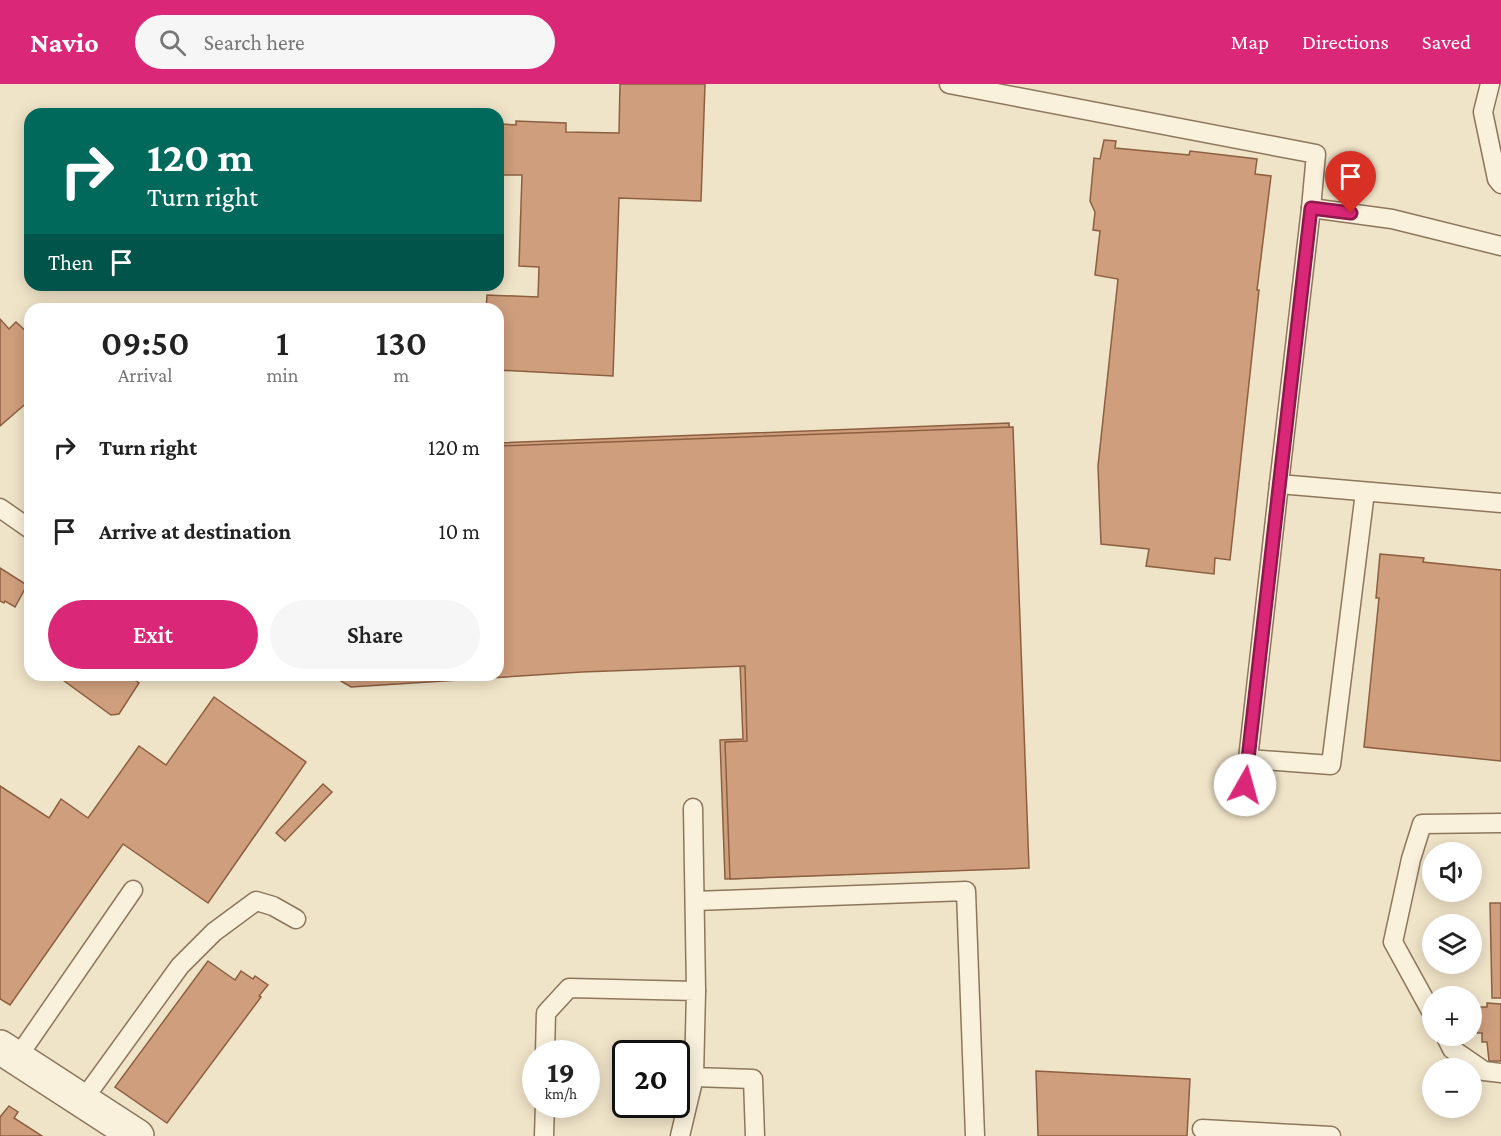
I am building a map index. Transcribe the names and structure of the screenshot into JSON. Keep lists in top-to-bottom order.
{
  "page": {
    "header": "Navio",
    "search": "Search here",
    "nav": ["Map", "Directions", "Saved"],
    "turn": ["120 m", "Turn right"],
    "then": "Then",
    "eta": [
      "09:50",
      "Arrival",
      "1",
      "min",
      "130",
      "m"
    ],
    "list": [
      {
        "name": "Turn right",
        "value": "120 m"
      },
      {
        "name": "Arrive at destination",
        "value": "10 m"
      }
    ],
    "buttons": ["Exit", "Share"],
    "map_buttons": ["+", "−"],
    "speed": "19 km/h",
    "limit": "20"
  }
}
